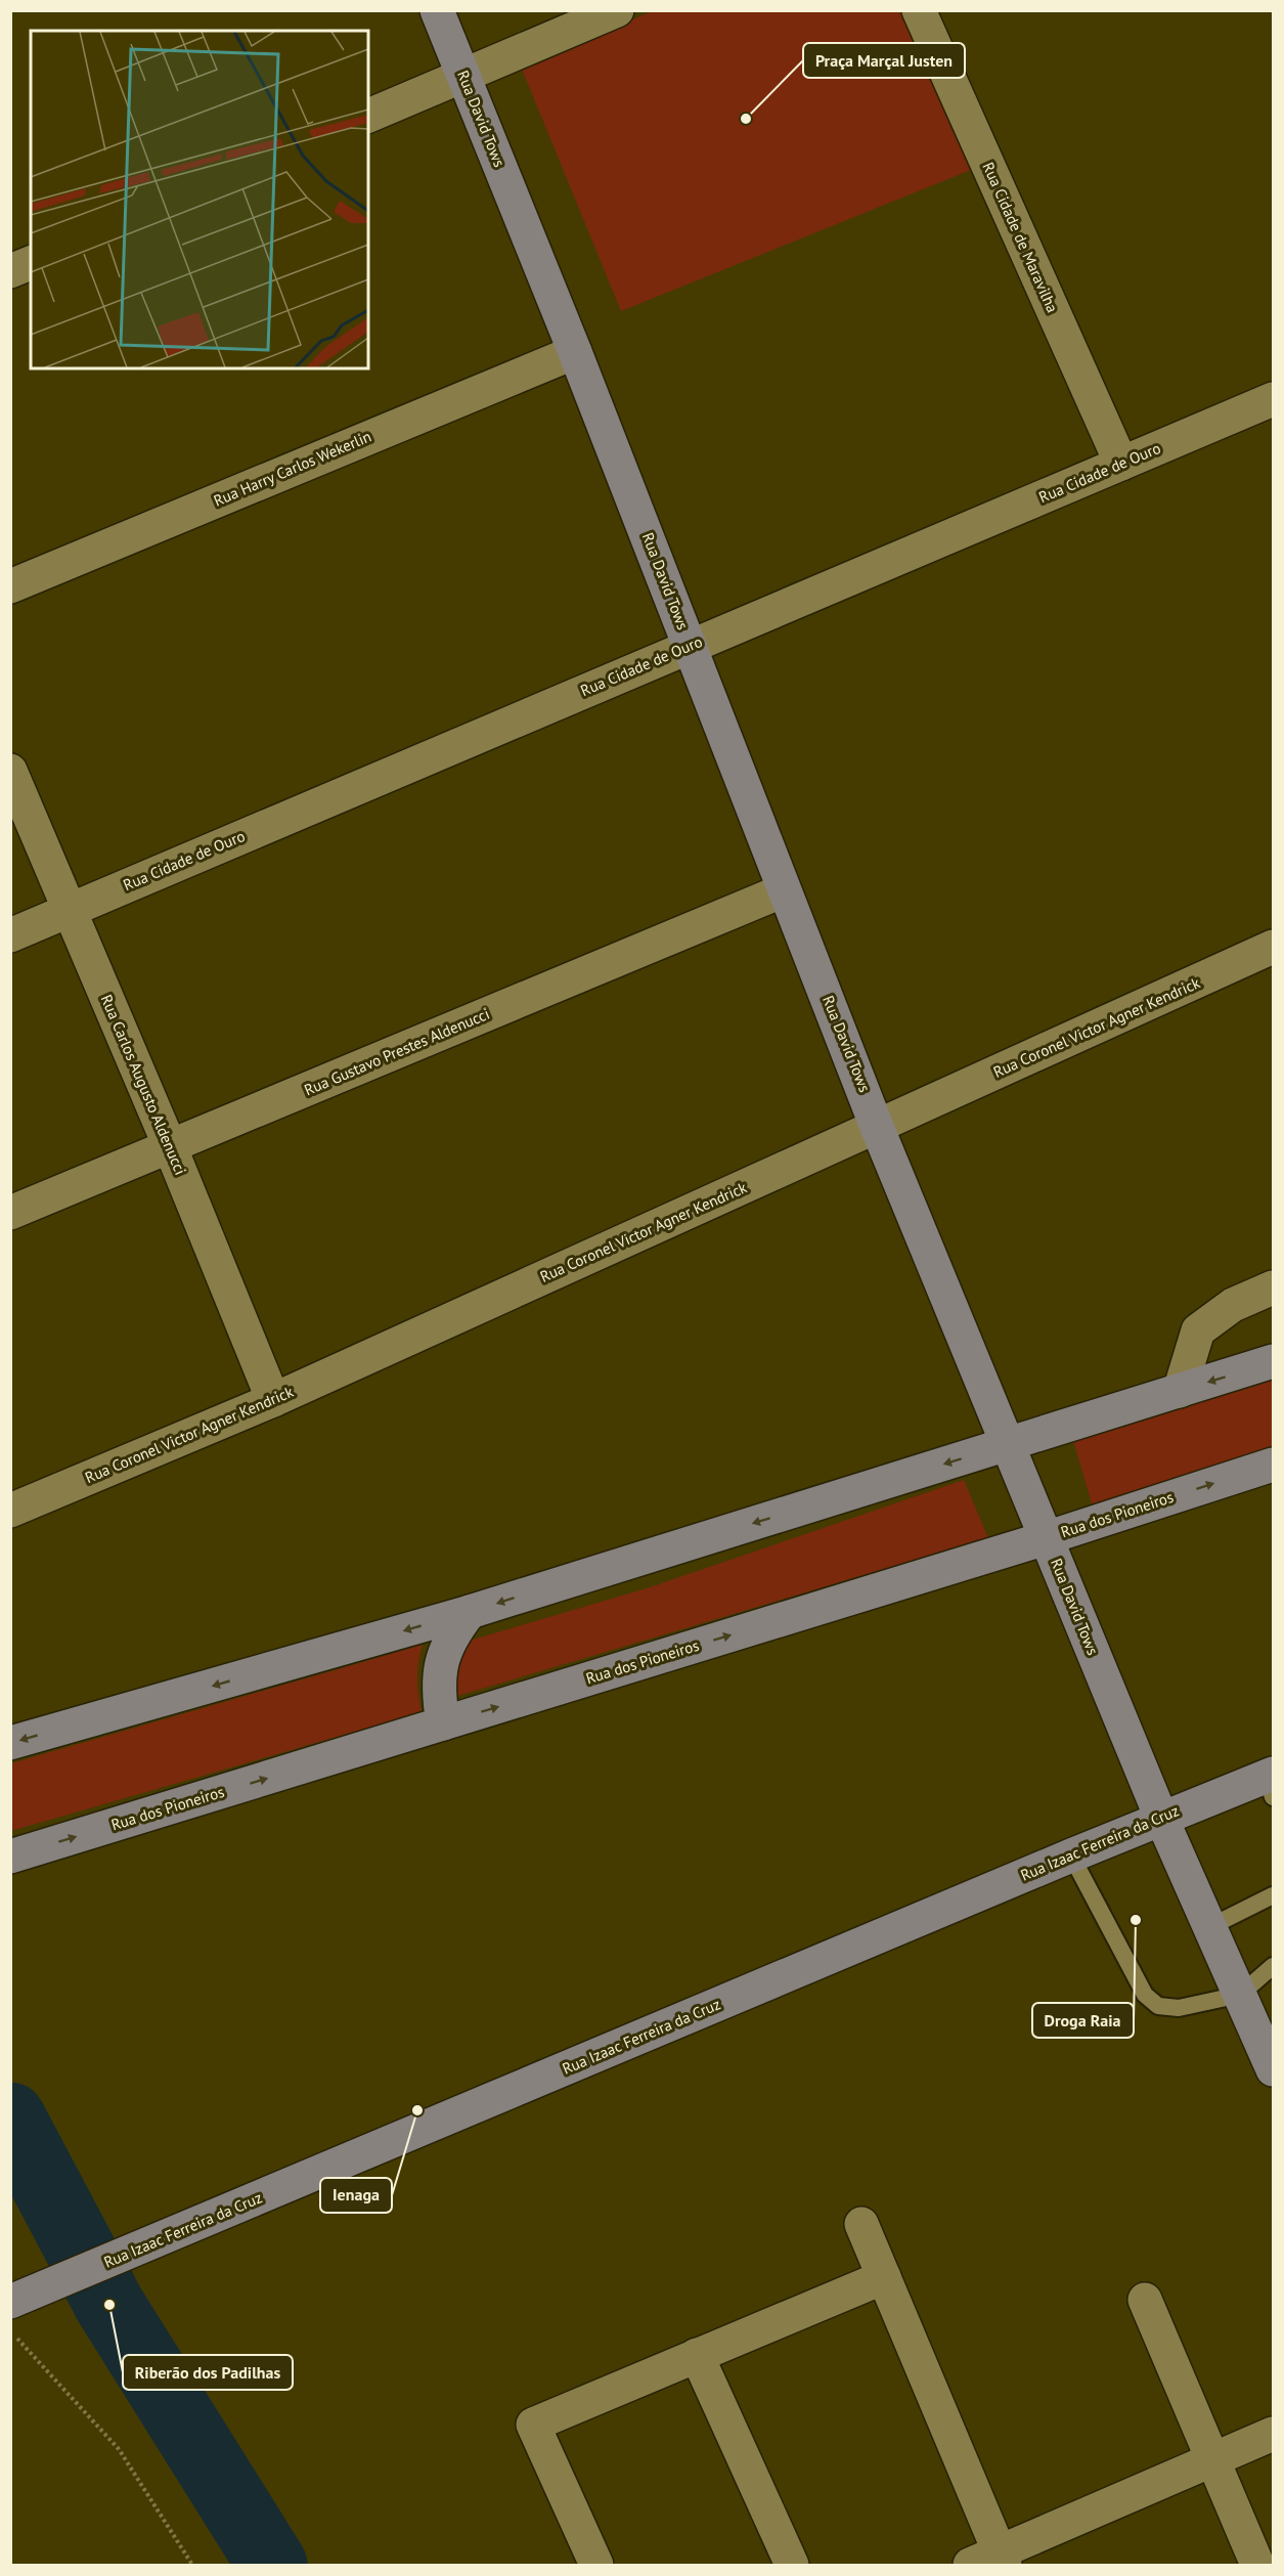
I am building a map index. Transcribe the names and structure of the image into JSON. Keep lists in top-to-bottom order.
{
  "streets": {
    "main road": ["Rua David Tows", "Rua dos Pioneiros", "Rua Izaac Ferreira da Cruz"],
    "street": [
      "Rua Cidade de Maravilha",
      "Rua Harry Carlos Wekerlin",
      "Rua Cidade de Ouro",
      "Rua Coronel Victor Agner Kendrick",
      "Rua Gustavo Prestes Aldenucci",
      "Rua Carlos Augusto Aldenucci"
    ]
  },
  "crossings": [
    ["Rua David Tows", "Rua Harry Carlos Wekerlin"],
    ["Rua David Tows", "Rua Cidade de Ouro"],
    ["Rua David Tows", "Rua Coronel Victor Agner Kendrick"],
    ["Rua David Tows", "Rua Gustavo Prestes Aldenucci"],
    ["Rua David Tows", "Rua dos Pioneiros"],
    ["Rua David Tows", "Rua Izaac Ferreira da Cruz"],
    ["Rua Cidade de Maravilha", "Rua Cidade de Ouro"],
    ["Rua Cidade de Ouro", "Rua Carlos Augusto Aldenucci"],
    ["Rua Coronel Victor Agner Kendrick", "Rua Carlos Augusto Aldenucci"],
    ["Rua Gustavo Prestes Aldenucci", "Rua Carlos Augusto Aldenucci"]
  ],
  "places": [
    "Praça Marçal Justen",
    "Droga Raia",
    "Ienaga",
    "Riberão dos Padilhas"
  ]
}
